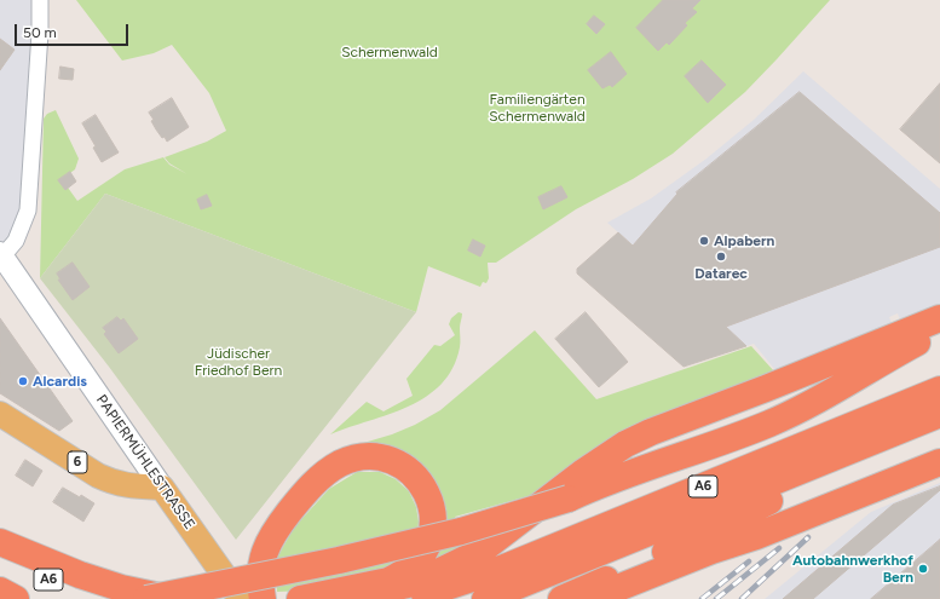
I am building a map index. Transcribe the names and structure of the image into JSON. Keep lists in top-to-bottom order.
{
  "streets": {
    "highway": ["A6"],
    "main road": ["6", "PAPIERMÜHLESTRASSE"]
  },
  "crossings": [
    ["6", "PAPIERMÜHLESTRASSE"]
  ],
  "parks": ["Schermenwald", "Familiengärten Schermenwald", "Jüdischer Friedhof Bern"],
  "places": [
    "Alpabern",
    "Datarec",
    "Alcardis",
    "Autobahnwerkhof Bern"
  ],
  "scale_bar": "50 m"
}
